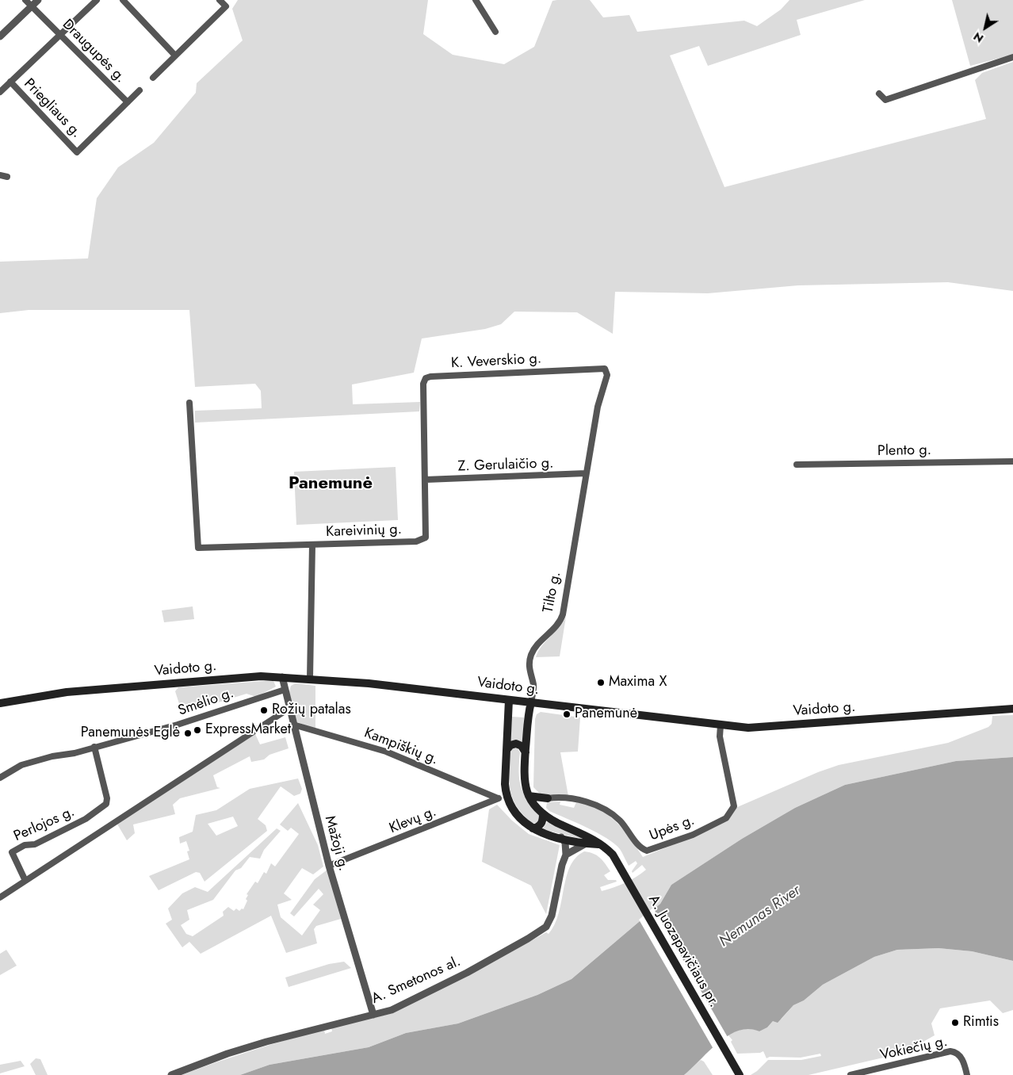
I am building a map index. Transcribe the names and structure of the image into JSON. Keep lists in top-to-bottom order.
{
  "streets": {
    "main road": ["Tilto g.", "Vaidoto g.", "A. Juozapavičiaus pr."],
    "street": [
      "Draugupės g.",
      "Priegliaus g.",
      "K. Veverskio g.",
      "Plento g.",
      "Z. Gerulaičio g.",
      "Kareivinių g.",
      "Smėlio g.",
      "Kampiškių g.",
      "Klevų g.",
      "Perlojos g.",
      "Upės g.",
      "Mažoji g.",
      "A. Smetonos al.",
      "Vokiečių g."
    ]
  },
  "crossings": [
    ["Draugupės g.", "Priegliaus g."],
    ["K. Veverskio g.", "Kareivinių g."],
    ["K. Veverskio g.", "Tilto g."],
    ["Z. Gerulaičio g.", "Kareivinių g."],
    ["Z. Gerulaičio g.", "Tilto g."],
    ["Kareivinių g.", "Vaidoto g."],
    ["Tilto g.", "Vaidoto g."],
    ["Tilto g.", "A. Juozapavičiaus pr."],
    ["Vaidoto g.", "Upės g."],
    ["Vaidoto g.", "Mažoji g."],
    ["Smėlio g.", "Perlojos g."],
    ["Smėlio g.", "Mažoji g."],
    ["Kampiškių g.", "Klevų g."],
    ["Kampiškių g.", "Mažoji g."],
    ["Klevų g.", "Mažoji g."],
    ["Mažoji g.", "A. Smetonos al."]
  ],
  "districts": ["Panemunė"],
  "water": ["Nemunas River"],
  "places": [
    "Maxima X",
    "Rožių patalas",
    "Panemunė",
    "ExpressMarket",
    "Panemunės Eglė",
    "Rimtis"
  ],
  "north": "bottom left"
}
